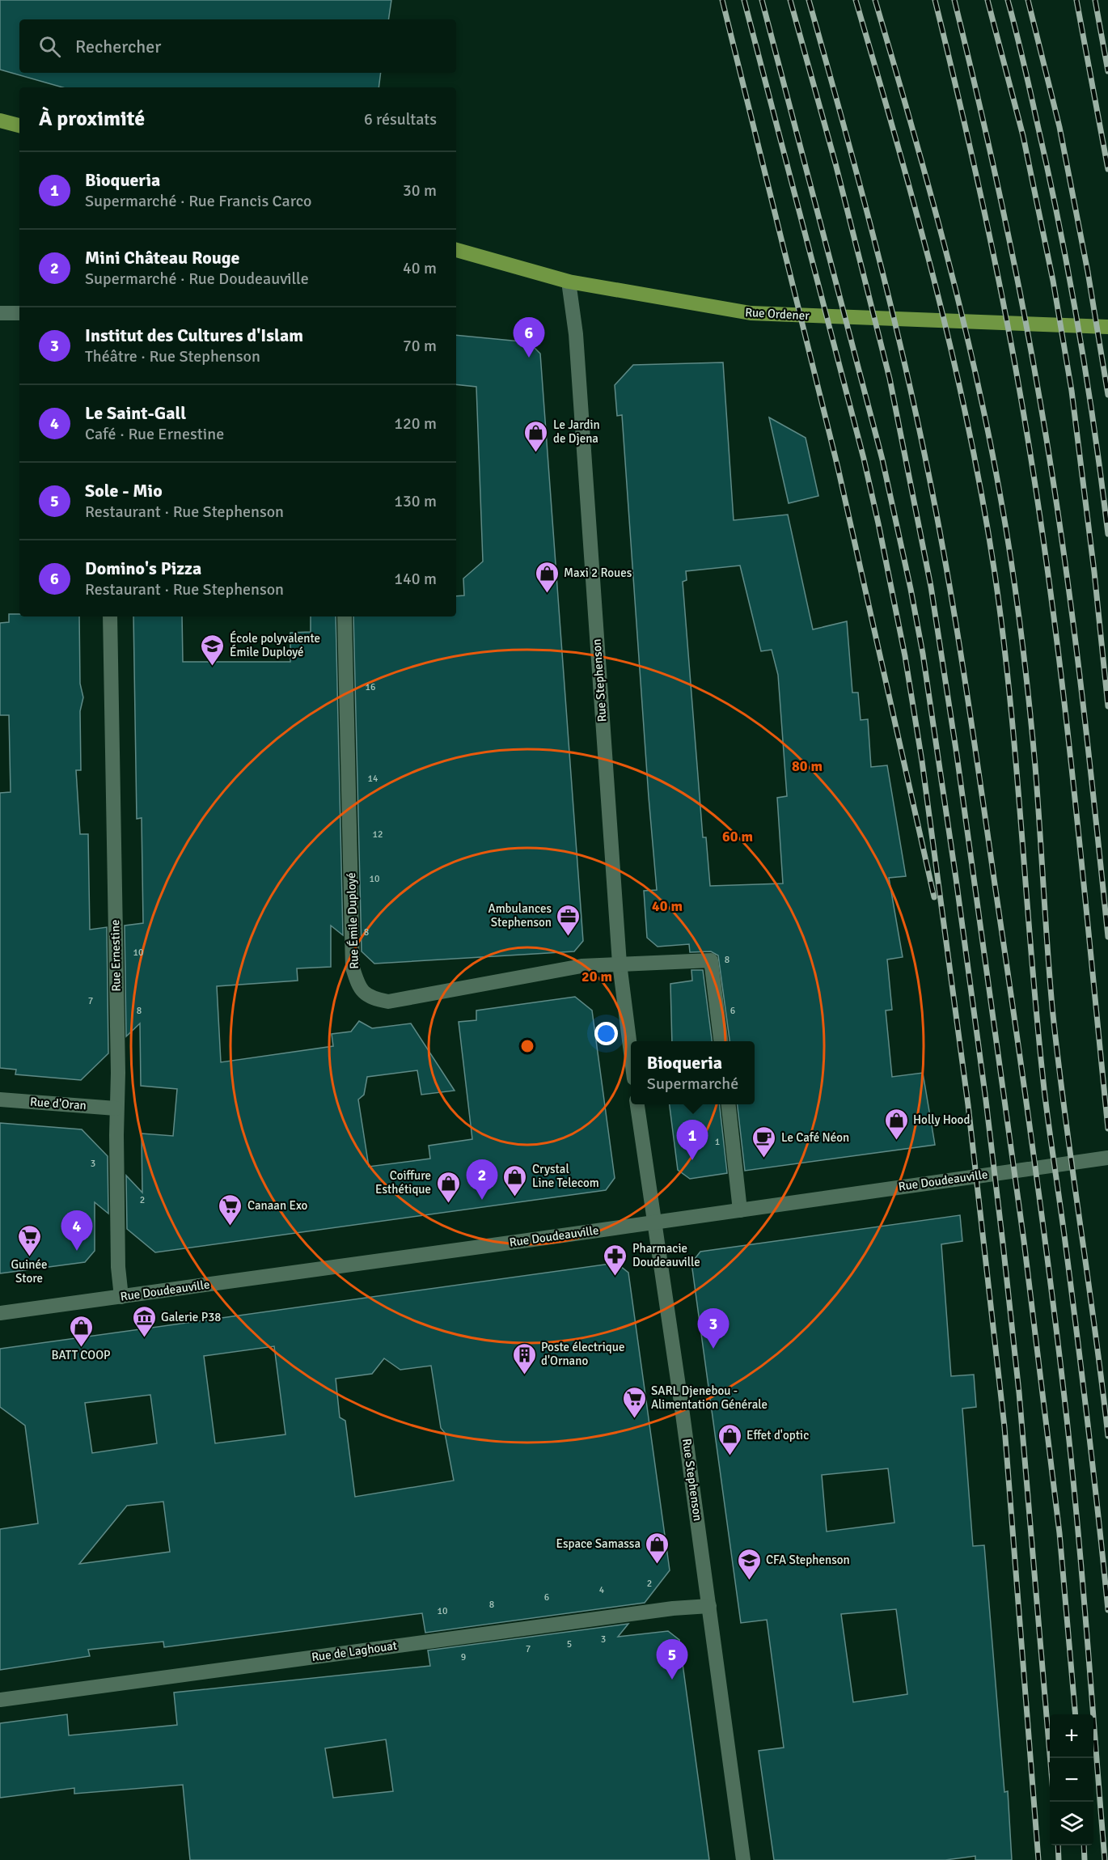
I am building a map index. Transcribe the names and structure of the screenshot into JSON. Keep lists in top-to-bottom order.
{
  "streets": {
    "main road": ["Rue Ordener"],
    "street": [
      "Rue Stephenson",
      "Rue Émile Duployé",
      "Rue Ernestine",
      "Rue d'Oran",
      "Rue Doudeauville",
      "Rue de Laghouat"
    ]
  },
  "crossings": [
    ["Rue Ordener", "Rue Stephenson"],
    ["Rue Stephenson", "Rue Émile Duployé"],
    ["Rue Stephenson", "Rue Doudeauville"],
    ["Rue Stephenson", "Rue de Laghouat"],
    ["Rue Ernestine", "Rue d'Oran"],
    ["Rue Ernestine", "Rue Doudeauville"]
  ],
  "places": {
    "shop": [
      "Le Jardin de Djena",
      "Maxi 2 Roues",
      "Holly Hood",
      "Crystal Line Telecom",
      "Coiffure Esthétique",
      "BATT COOP",
      "Effet d'optic",
      "Espace Samassa"
    ],
    "school or university": ["École polyvalente Émile Duployé", "CFA Stephenson"],
    "office": ["Ambulances Stephenson"],
    "cafe": ["Le Café Néon"],
    "supermarket": ["Canaan Exo", "Guinée Store", "SARL Djenebou - Alimentation Générale"],
    "pharmacy": ["Pharmacie Doudeauville"],
    "museum": ["Galerie P38"],
    "building": ["Poste électrique d'Ornano"]
  },
  "house_numbers": [
    "16",
    "14",
    "12",
    "10",
    "8",
    "10",
    "8",
    "7",
    "8",
    "6",
    "1",
    "3",
    "2",
    "2",
    "4",
    "6",
    "8",
    "10",
    "3",
    "5",
    "7",
    "9"
  ],
  "page": {
    "search": "Rechercher",
    "heading": ["À proximité", "6 résultats"],
    "list": [
      {
        "mark": "1",
        "name": "Bioqueria",
        "note": "Supermarché · Rue Francis Carco",
        "value": "30 m"
      },
      {
        "mark": "2",
        "name": "Mini Château Rouge",
        "note": "Supermarché · Rue Doudeauville",
        "value": "40 m"
      },
      {
        "mark": "3",
        "name": "Institut des Cultures d'Islam",
        "note": "Théâtre · Rue Stephenson",
        "value": "70 m"
      },
      {
        "mark": "4",
        "name": "Le Saint-Gall",
        "note": "Café · Rue Ernestine",
        "value": "120 m"
      },
      {
        "mark": "5",
        "name": "Sole - Mio",
        "note": "Restaurant · Rue Stephenson",
        "value": "130 m"
      },
      {
        "mark": "6",
        "name": "Domino's Pizza",
        "note": "Restaurant · Rue Stephenson",
        "value": "140 m"
      }
    ],
    "pins": [
      "6",
      "1",
      "2",
      "4",
      "3",
      "5"
    ],
    "popup": ["Bioqueria", "Supermarché"],
    "map_buttons": ["+", "−"]
  },
  "rings": [
    "80 m",
    "60 m",
    "40 m",
    "20 m"
  ]
}
